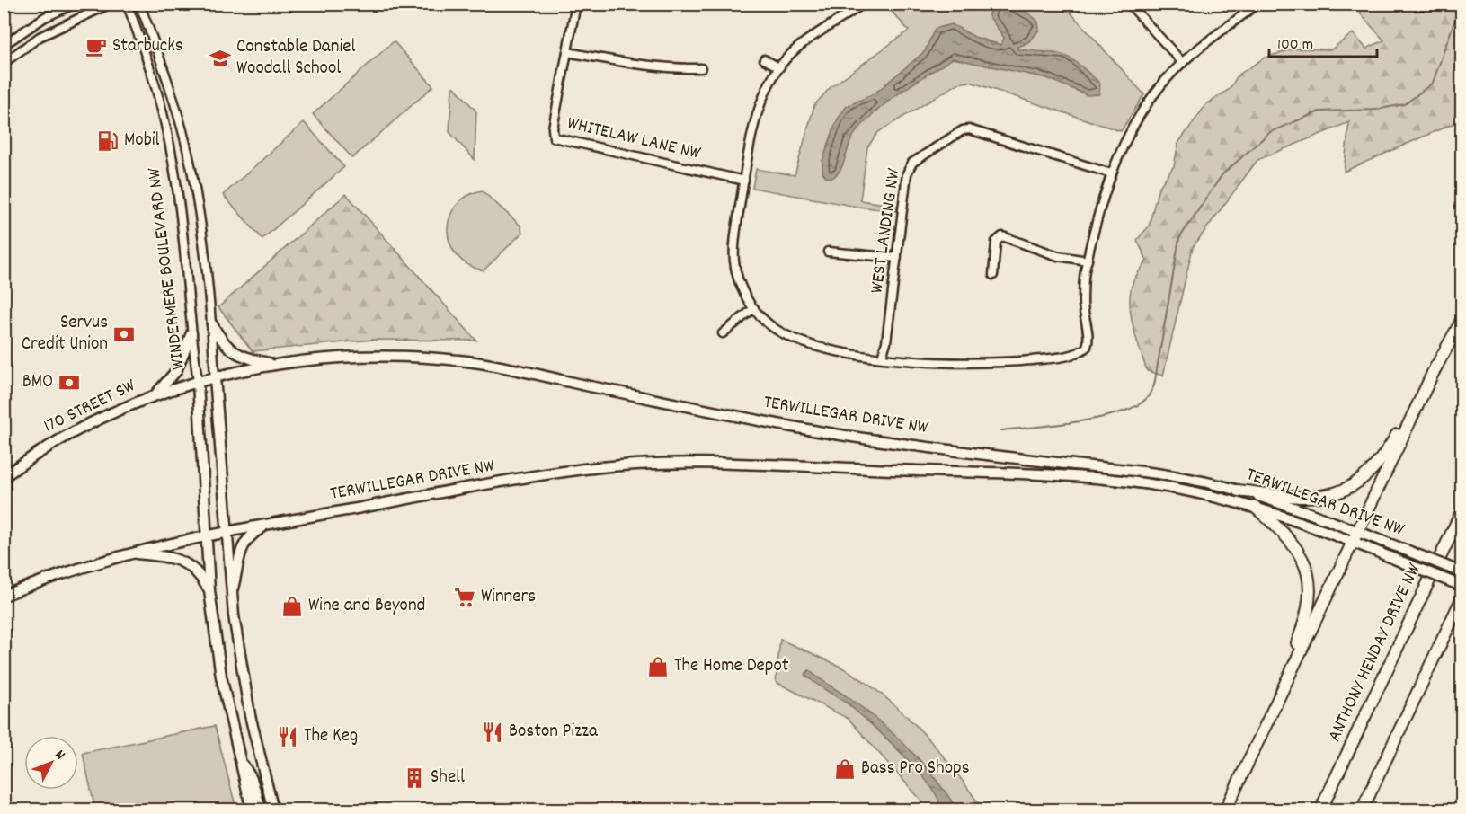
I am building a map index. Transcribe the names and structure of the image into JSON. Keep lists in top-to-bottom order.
{
  "streets": {
    "highway": ["ANTHONY HENDAY DRIVE NW"],
    "main road": ["WINDERMERE BOULEVARD NW", "170 STREET SW", "TERWILLEGAR DRIVE NW"],
    "street": ["WHITELAW LANE NW", "WEST LANDING NW"]
  },
  "crossings": [
    ["WINDERMERE BOULEVARD NW", "170 STREET SW"],
    ["WINDERMERE BOULEVARD NW", "TERWILLEGAR DRIVE NW"],
    ["170 STREET SW", "TERWILLEGAR DRIVE NW"]
  ],
  "places": {
    "cafe": ["Starbucks"],
    "school or university": ["Constable Daniel Woodall School"],
    "fuel station": ["Mobil"],
    "bank": ["Servus Credit Union", "BMO"],
    "supermarket": ["Winners"],
    "shop": ["Wine and Beyond", "The Home Depot", "Bass Pro Shops"],
    "restaurant": ["Boston Pizza", "The Keg"],
    "building": ["Shell"]
  },
  "scale_bar": "100 m",
  "north": "top right"
}
